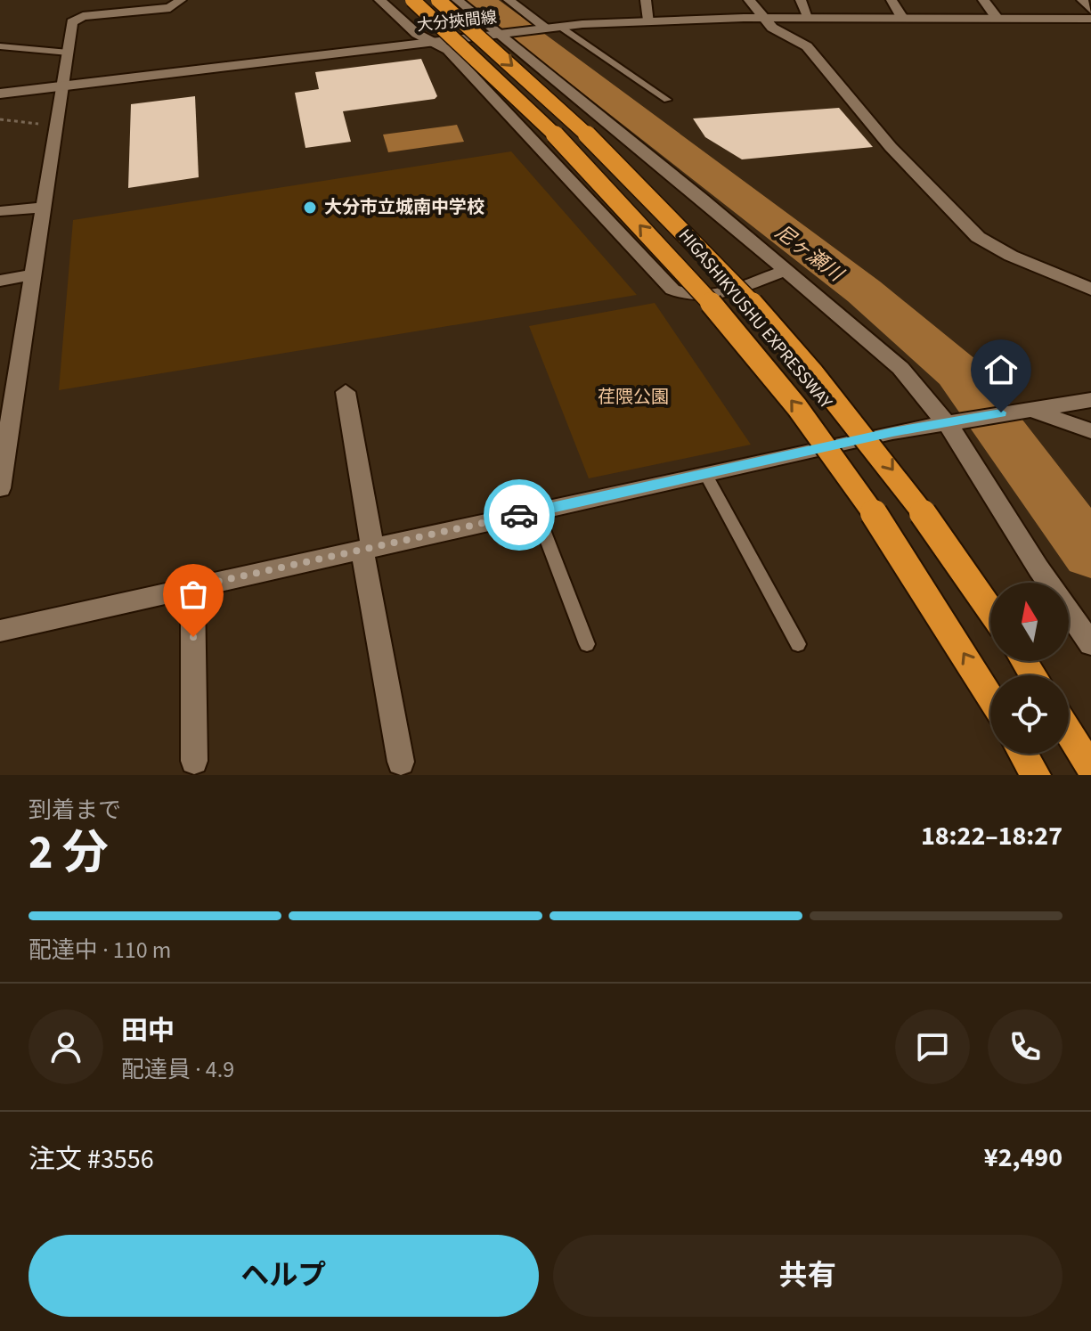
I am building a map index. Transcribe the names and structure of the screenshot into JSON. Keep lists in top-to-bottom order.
{
  "streets": {
    "highway": ["HIGASHIKYUSHU EXPRESSWAY"],
    "street": ["大分挾間線"]
  },
  "water": ["尼ヶ瀬川"],
  "parks": ["荏隈公園"],
  "places": ["大分市立城南中学校"],
  "north": "top",
  "page": {
    "heading": ["2 分", "到着まで", "18:22–18:27"],
    "panel": [
      "田中",
      "配達員 · 4.9",
      "注文 #3556",
      "¥2,490"
    ],
    "bar": "配達中 · 110 m",
    "buttons": ["ヘルプ", "共有"]
  }
}
